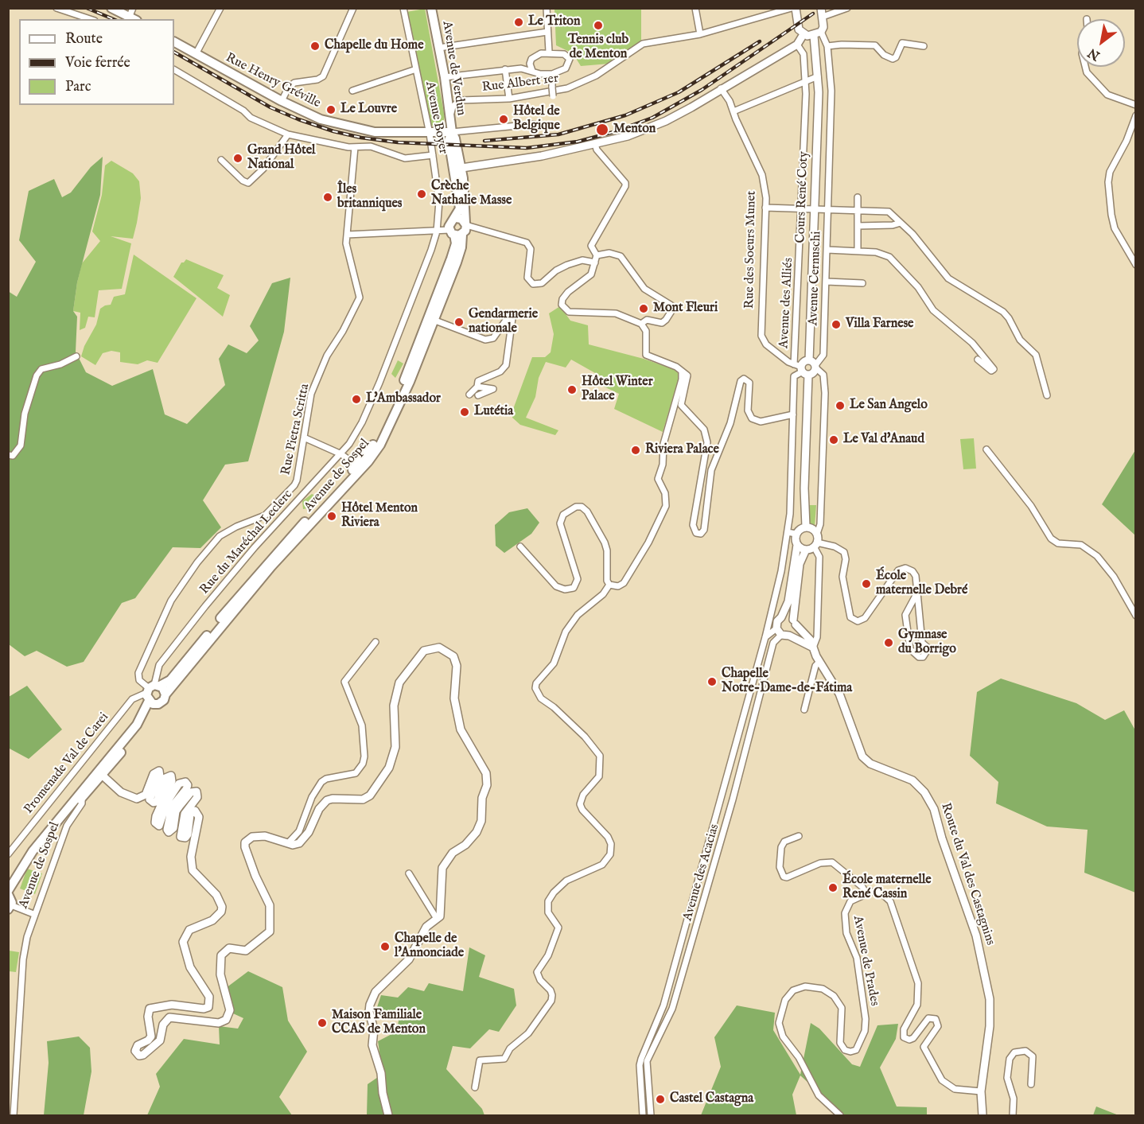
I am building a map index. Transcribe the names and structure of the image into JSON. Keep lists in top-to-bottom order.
{
  "streets": {
    "main road": ["Avenue de Verdun", "Rue Henry Gréville", "Avenue de Sospel"],
    "street": [
      "Rue Albert 1er",
      "Avenue Boyer",
      "Cours René Coty",
      "Rue des Soeurs Munet",
      "Avenue Cernuschi",
      "Avenue des Alliés",
      "Rue Pietra Scritta",
      "Rue du Maréchal Leclerc",
      "Promenade Val de Carei",
      "Avenue des Acacias",
      "Route du Val des Castagnins",
      "Avenue de Prades"
    ]
  },
  "crossings": [
    ["Avenue de Verdun", "Rue Henry Gréville"],
    ["Avenue de Verdun", "Rue Albert 1er"],
    ["Avenue de Verdun", "Avenue de Sospel"],
    ["Rue Henry Gréville", "Avenue Boyer"],
    ["Avenue Boyer", "Rue du Maréchal Leclerc"],
    ["Rue des Soeurs Munet", "Avenue des Alliés"],
    ["Avenue des Alliés", "Avenue des Acacias"],
    ["Rue Pietra Scritta", "Avenue de Sospel"],
    ["Rue Pietra Scritta", "Rue du Maréchal Leclerc"],
    ["Rue Pietra Scritta", "Promenade Val de Carei"],
    ["Avenue de Sospel", "Rue du Maréchal Leclerc"],
    ["Avenue de Sospel", "Promenade Val de Carei"],
    ["Rue du Maréchal Leclerc", "Promenade Val de Carei"]
  ],
  "places": [
    "Le Triton",
    "Tennis club de Menton",
    "Chapelle du Home",
    "Le Louvre",
    "Hôtel de Belgique",
    "Menton",
    "Grand Hôtel National",
    "Crèche Nathalie Masse",
    "Îles britanniques",
    "Mont Fleuri",
    "Gendarmerie nationale",
    "Villa Farnese",
    "Hôtel Winter Palace",
    "L'Ambassador",
    "Le San Angelo",
    "Lutétia",
    "Le Val d'Anaud",
    "Riviera Palace",
    "Hôtel Menton Riviera",
    "École maternelle Debré",
    "Gymnase du Borrigo",
    "Chapelle Notre-Dame-de-Fátima",
    "École maternelle René Cassin",
    "Chapelle de l'Annonciade",
    "Maison Familiale CCAS de Menton",
    "Castel Castagna"
  ],
  "legend": ["Route", "Voie ferrée", "Parc"],
  "north": "bottom left"
}
